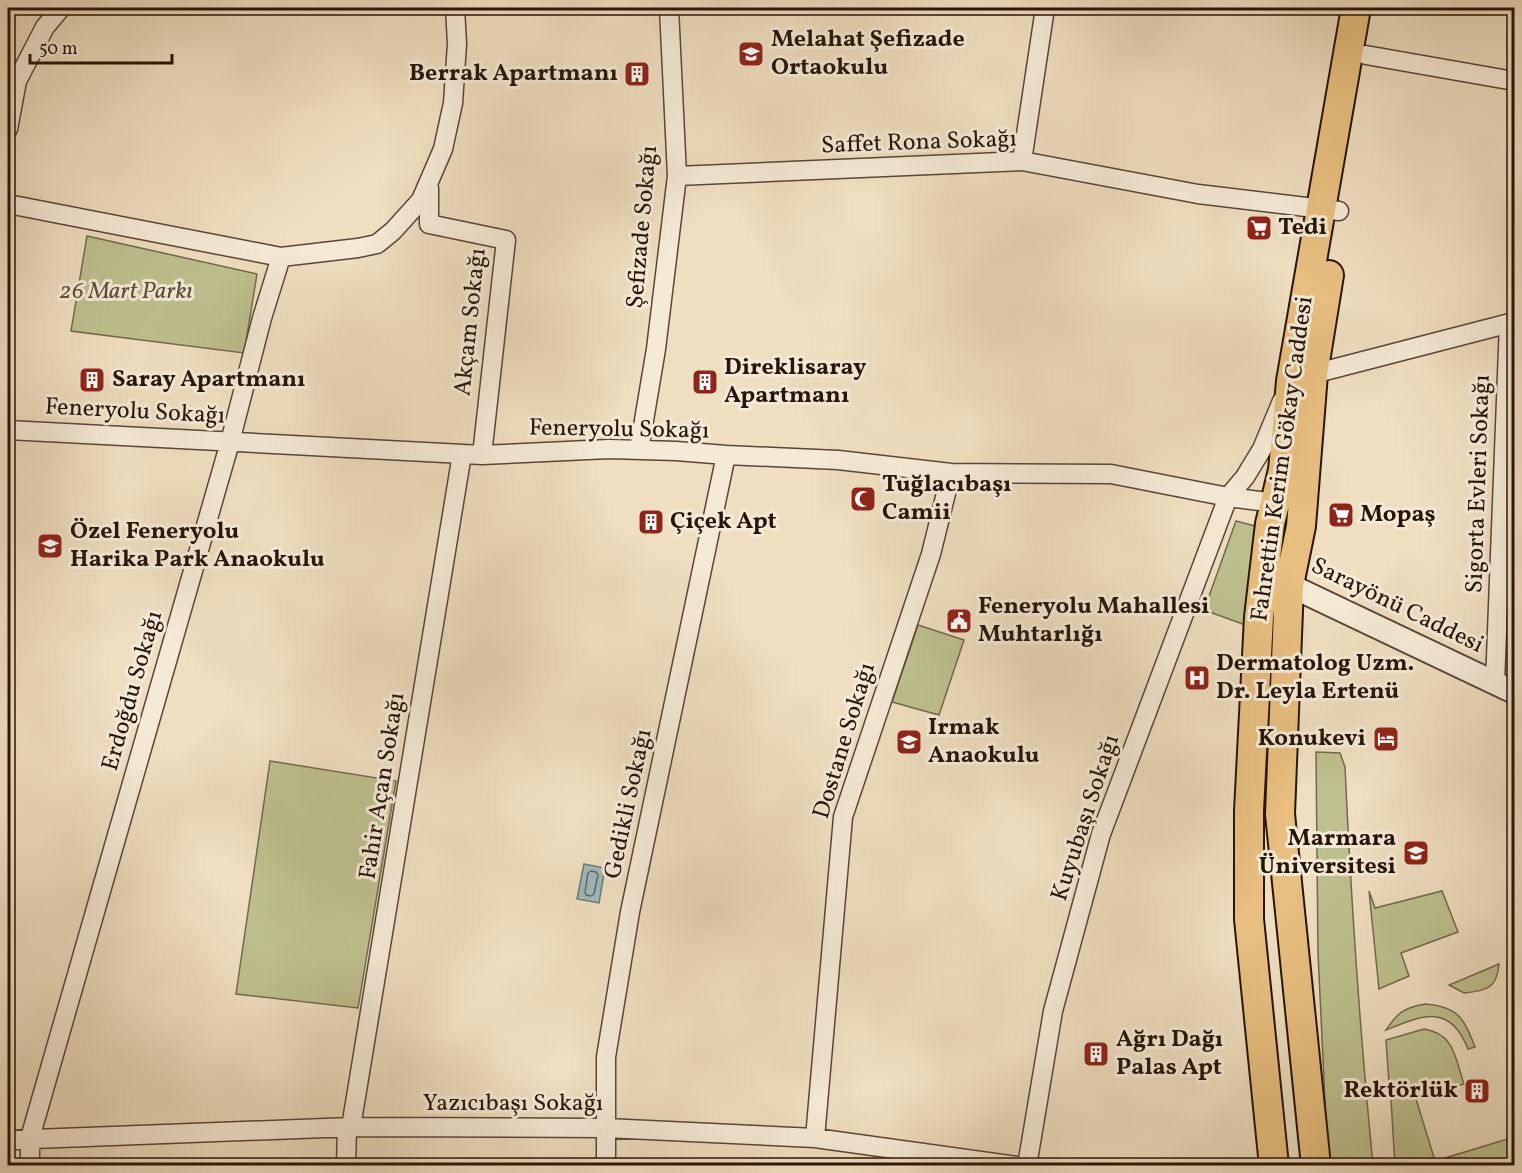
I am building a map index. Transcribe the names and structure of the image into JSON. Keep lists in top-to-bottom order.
{
  "streets": {
    "main road": ["Fahrettin Kerim Gökay Caddesi"],
    "street": [
      "Saffet Rona Sokağı",
      "Şefizade Sokağı",
      "Akçam Sokağı",
      "Feneryolu Sokağı",
      "Sigorta Evleri Sokağı",
      "Sarayönü Caddesi",
      "Erdoğdu Sokağı",
      "Dostane Sokağı",
      "Fahir Açan Sokağı",
      "Gedikli Sokağı",
      "Kuyubaşı Sokağı",
      "Yazıcıbaşı Sokağı"
    ]
  },
  "crossings": [
    ["Saffet Rona Sokağı", "Şefizade Sokağı"],
    ["Saffet Rona Sokağı", "Fahrettin Kerim Gökay Caddesi"],
    ["Şefizade Sokağı", "Feneryolu Sokağı"],
    ["Akçam Sokağı", "Feneryolu Sokağı"],
    ["Feneryolu Sokağı", "Fahrettin Kerim Gökay Caddesi"],
    ["Feneryolu Sokağı", "Erdoğdu Sokağı"],
    ["Feneryolu Sokağı", "Dostane Sokağı"],
    ["Feneryolu Sokağı", "Fahir Açan Sokağı"],
    ["Feneryolu Sokağı", "Gedikli Sokağı"],
    ["Feneryolu Sokağı", "Kuyubaşı Sokağı"],
    ["Fahrettin Kerim Gökay Caddesi", "Sarayönü Caddesi"],
    ["Fahrettin Kerim Gökay Caddesi", "Kuyubaşı Sokağı"],
    ["Sigorta Evleri Sokağı", "Sarayönü Caddesi"],
    ["Erdoğdu Sokağı", "Yazıcıbaşı Sokağı"],
    ["Dostane Sokağı", "Yazıcıbaşı Sokağı"],
    ["Fahir Açan Sokağı", "Yazıcıbaşı Sokağı"],
    ["Gedikli Sokağı", "Yazıcıbaşı Sokağı"]
  ],
  "parks": ["26 Mart Parkı"],
  "places": {
    "school or university": [
      "Melahat Şefizade Ortaokulu",
      "Özel Feneryolu Harika Park Anaokulu",
      "Irmak Anaokulu",
      "Marmara Üniversitesi"
    ],
    "building": [
      "Berrak Apartmanı",
      "Saray Apartmanı",
      "Direklisaray Apartmanı",
      "Çiçek Apt",
      "Ağrı Dağı Palas Apt",
      "Rektörlük"
    ],
    "supermarket": ["Tedi", "Mopaş"],
    "mosque": ["Tuğlacıbaşı Camii"],
    "public building": ["Feneryolu Mahallesi Muhtarlığı"],
    "hospital": ["Dermatolog Uzm. Dr. Leyla Ertenü"],
    "hotel": ["Konukevi"]
  },
  "scale_bar": "50 m"
}
